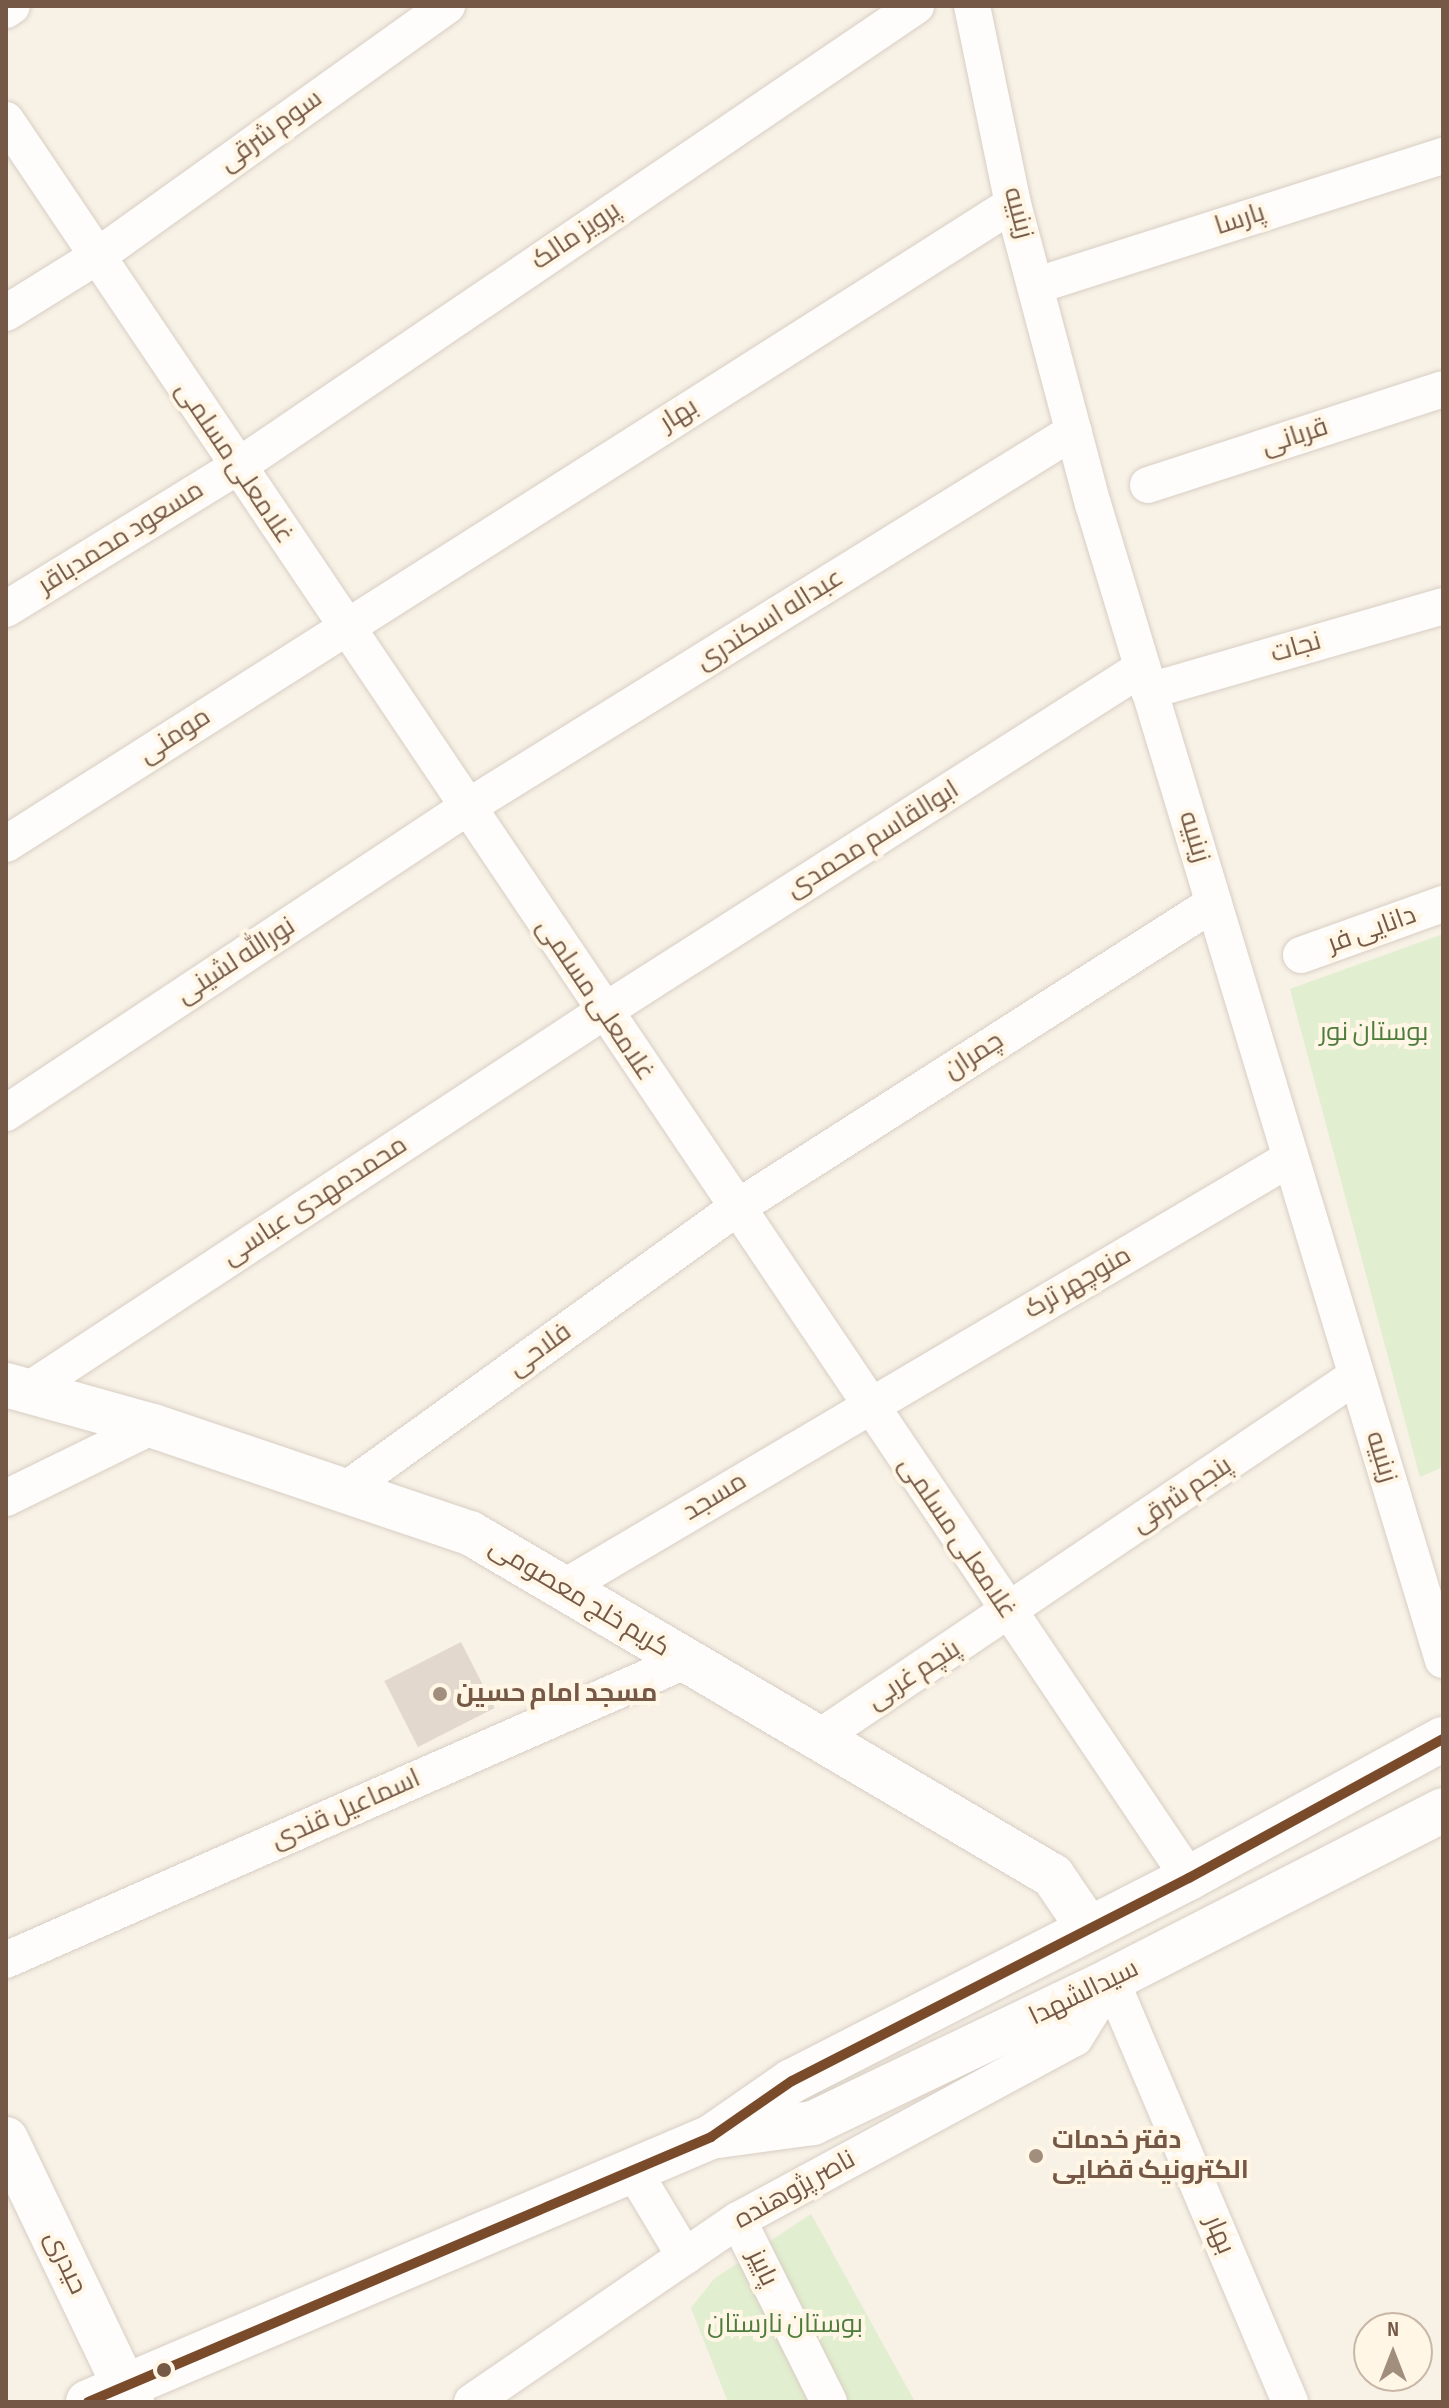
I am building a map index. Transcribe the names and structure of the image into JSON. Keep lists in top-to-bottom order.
{
  "streets": {
    "street": [
      "سوم شرقی",
      "زینبیه",
      "پارسا",
      "پرویز مالک",
      "بهار",
      "قربانی",
      "غلامعلی مسلمی",
      "مسعود محمدباقر",
      "عبداله اسکندری",
      "نجات",
      "مومنی",
      "ابوالقاسم محمدی",
      "دانایی فر",
      "نورالله لشینی",
      "چمران",
      "محمدمهدی عباسی",
      "منوچهر ترک",
      "فلاحی",
      "پنجم شرقی",
      "مسجد",
      "کریم خلج معصومی",
      "پنچم غربی",
      "اسماعیل قندی",
      "سیدالشهدا",
      "ناصر پژوهنده",
      "حیدری",
      "پاییز"
    ]
  },
  "crossings": [
    ["سوم شرقی", "غلامعلی مسلمی"],
    ["زینبیه", "پارسا"],
    ["زینبیه", "بهار"],
    ["زینبیه", "عبداله اسکندری"],
    ["زینبیه", "نجات"],
    ["زینبیه", "ابوالقاسم محمدی"],
    ["زینبیه", "چمران"],
    ["زینبیه", "منوچهر ترک"],
    ["زینبیه", "پنجم شرقی"],
    ["پرویز مالک", "غلامعلی مسلمی"],
    ["پرویز مالک", "مسعود محمدباقر"],
    ["بهار", "غلامعلی مسلمی"],
    ["بهار", "مومنی"],
    ["بهار", "سیدالشهدا"],
    ["بهار", "ناصر پژوهنده"],
    ["غلامعلی مسلمی", "مسعود محمدباقر"],
    ["غلامعلی مسلمی", "عبداله اسکندری"],
    ["غلامعلی مسلمی", "مومنی"],
    ["غلامعلی مسلمی", "ابوالقاسم محمدی"],
    ["غلامعلی مسلمی", "نورالله لشینی"],
    ["غلامعلی مسلمی", "چمران"],
    ["غلامعلی مسلمی", "محمدمهدی عباسی"],
    ["غلامعلی مسلمی", "منوچهر ترک"],
    ["غلامعلی مسلمی", "فلاحی"],
    ["غلامعلی مسلمی", "پنجم شرقی"],
    ["غلامعلی مسلمی", "مسجد"],
    ["غلامعلی مسلمی", "پنچم غربی"],
    ["غلامعلی مسلمی", "سیدالشهدا"],
    ["عبداله اسکندری", "نورالله لشینی"],
    ["نجات", "ابوالقاسم محمدی"],
    ["ابوالقاسم محمدی", "محمدمهدی عباسی"],
    ["چمران", "فلاحی"],
    ["محمدمهدی عباسی", "کریم خلج معصومی"],
    ["منوچهر ترک", "مسجد"],
    ["فلاحی", "کریم خلج معصومی"],
    ["پنجم شرقی", "پنچم غربی"],
    ["مسجد", "کریم خلج معصومی"],
    ["کریم خلج معصومی", "پنچم غربی"],
    ["کریم خلج معصومی", "اسماعیل قندی"],
    ["کریم خلج معصومی", "سیدالشهدا"],
    ["سیدالشهدا", "ناصر پژوهنده"],
    ["سیدالشهدا", "حیدری"],
    ["ناصر پژوهنده", "پاییز"]
  ],
  "parks": ["بوستان نور", "بوستان نارستان"],
  "places": ["مسجد امام حسین", "دفتر خدمات الکترونیک قضایی"],
  "north": "top"
}
